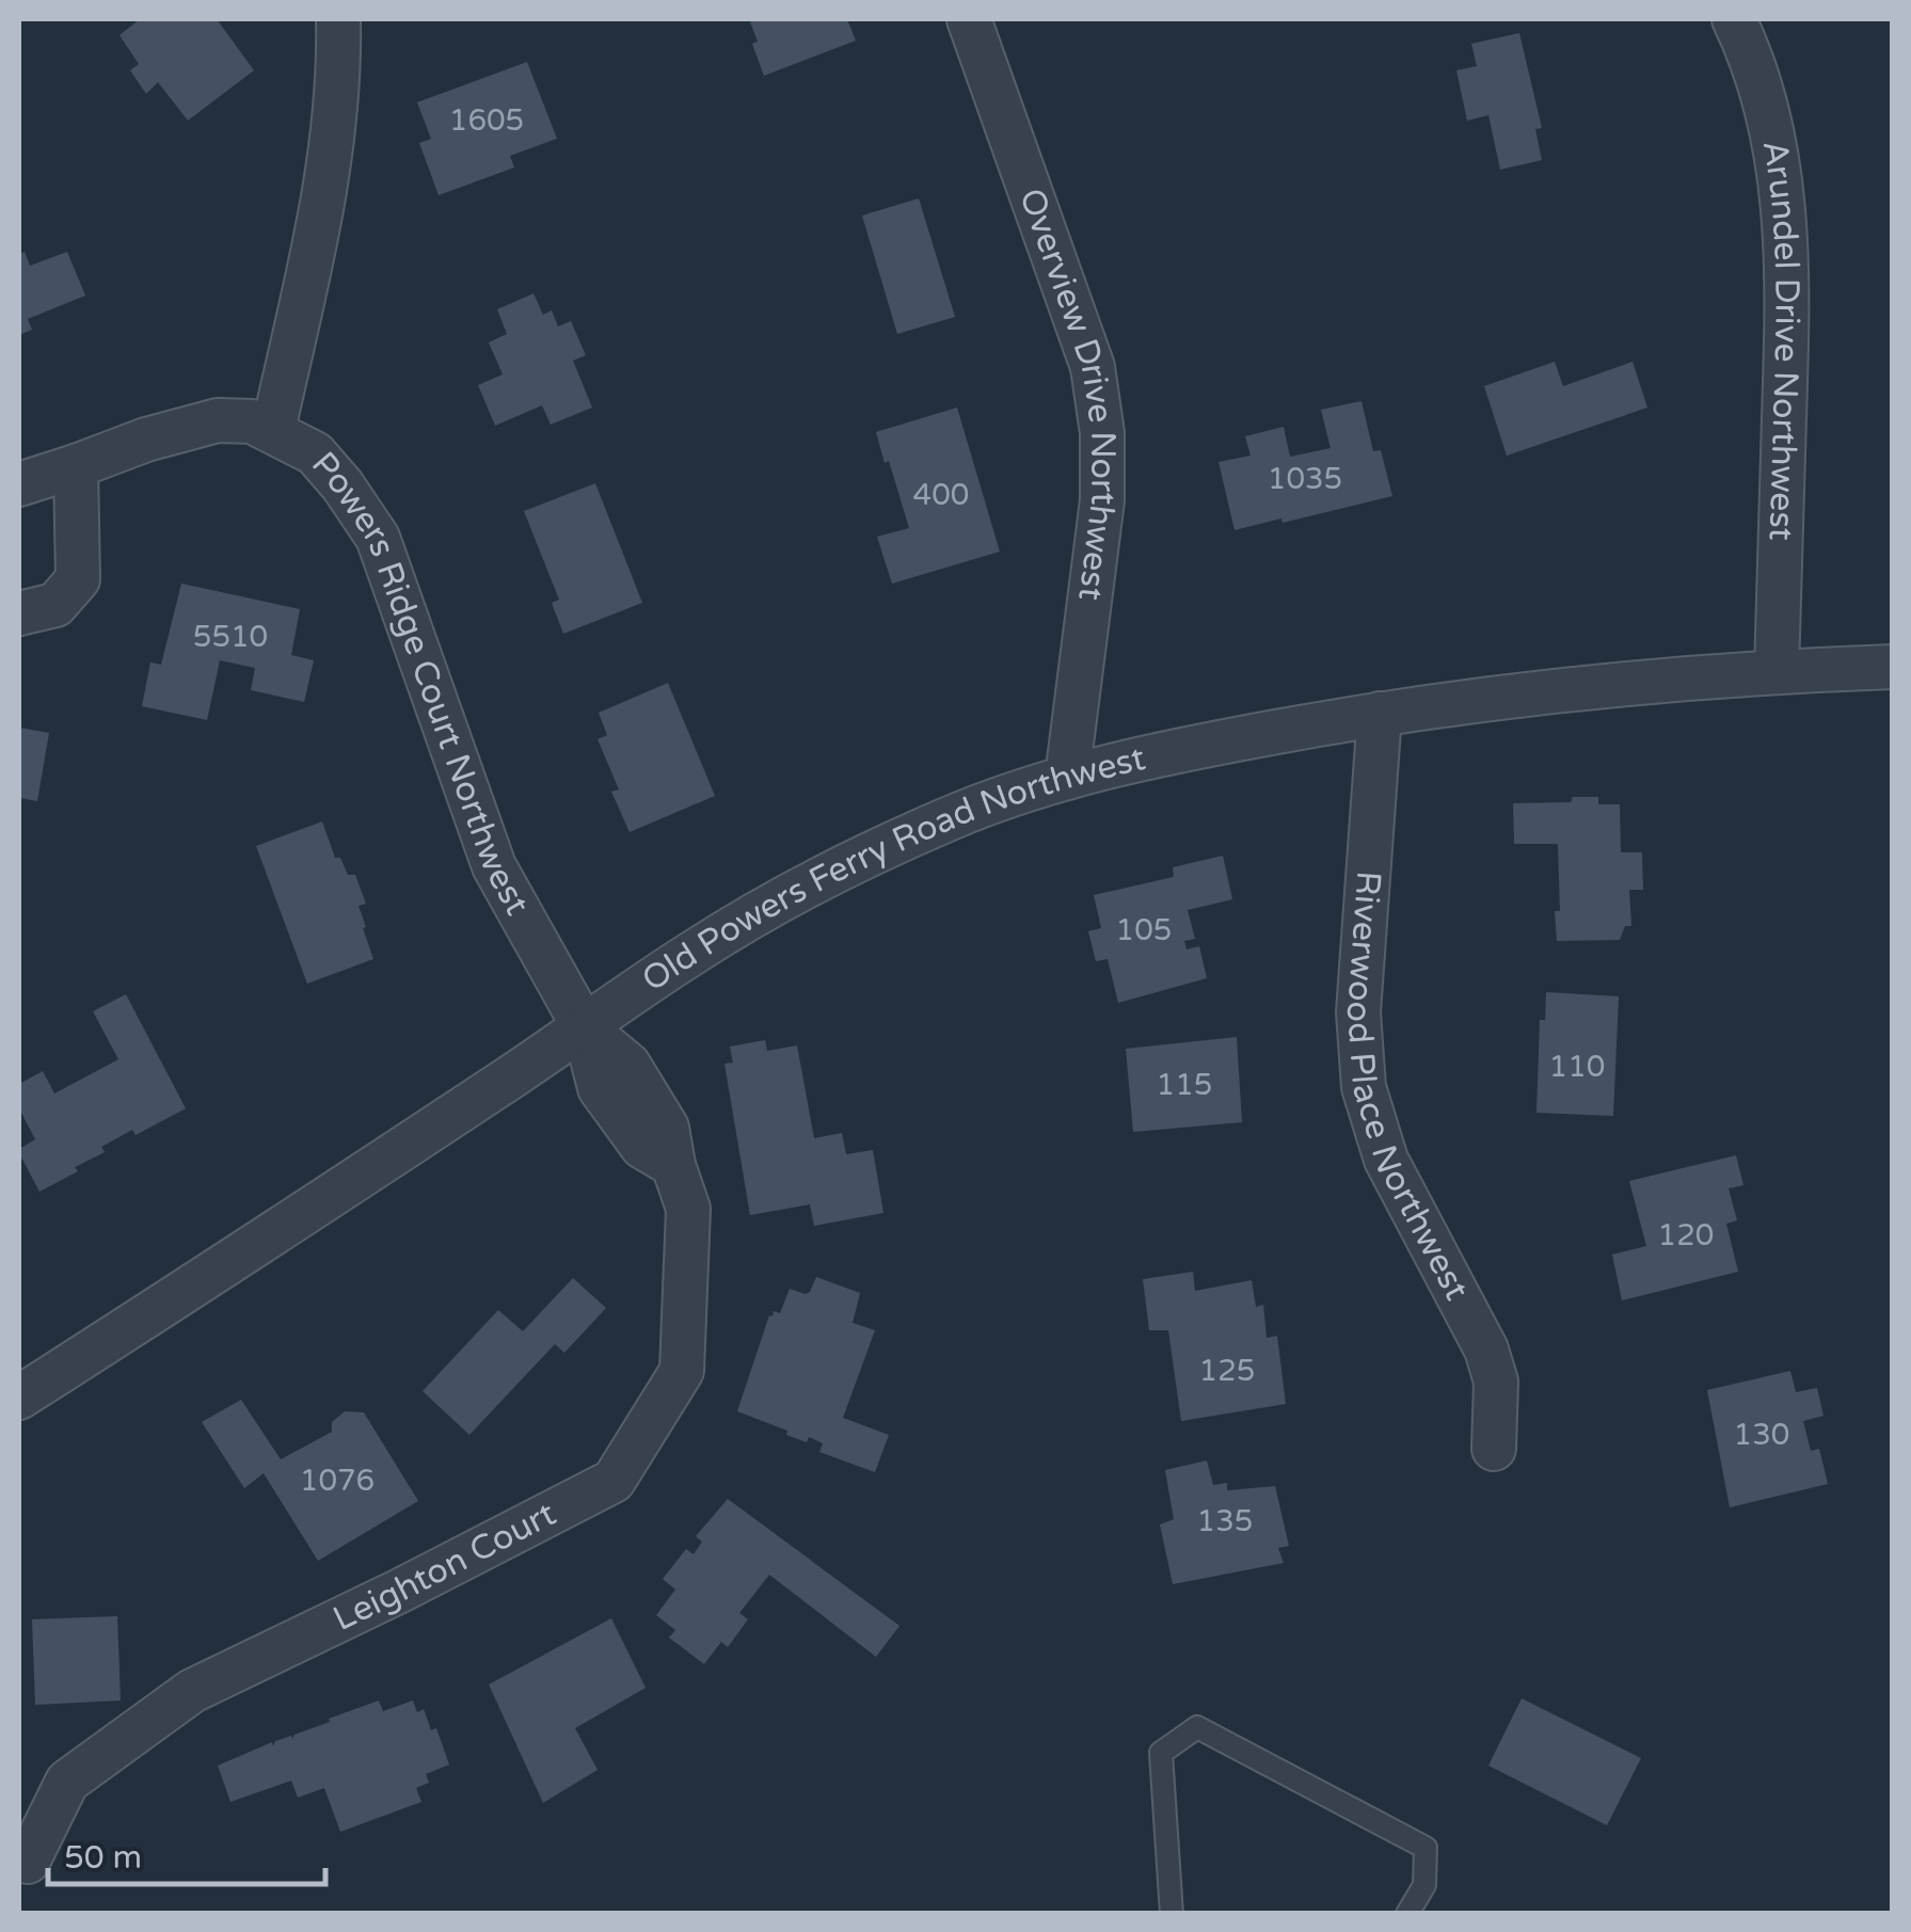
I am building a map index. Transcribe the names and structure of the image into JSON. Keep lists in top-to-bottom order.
{
  "streets": {
    "street": [
      "Arundel Drive Northwest",
      "Overview Drive Northwest",
      "Powers Ridge Court Northwest",
      "Old Powers Ferry Road Northwest",
      "Riverwood Place Northwest",
      "Leighton Court"
    ]
  },
  "crossings": [
    ["Arundel Drive Northwest", "Old Powers Ferry Road Northwest"],
    ["Overview Drive Northwest", "Old Powers Ferry Road Northwest"],
    ["Powers Ridge Court Northwest", "Old Powers Ferry Road Northwest"],
    ["Powers Ridge Court Northwest", "Leighton Court"],
    ["Old Powers Ferry Road Northwest", "Riverwood Place Northwest"],
    ["Old Powers Ferry Road Northwest", "Leighton Court"]
  ],
  "house_numbers": [
    "1605",
    "1035",
    "400",
    "5510",
    "105",
    "110",
    "115",
    "120",
    "125",
    "130",
    "1076",
    "135"
  ],
  "scale_bar": "50 m"
}
